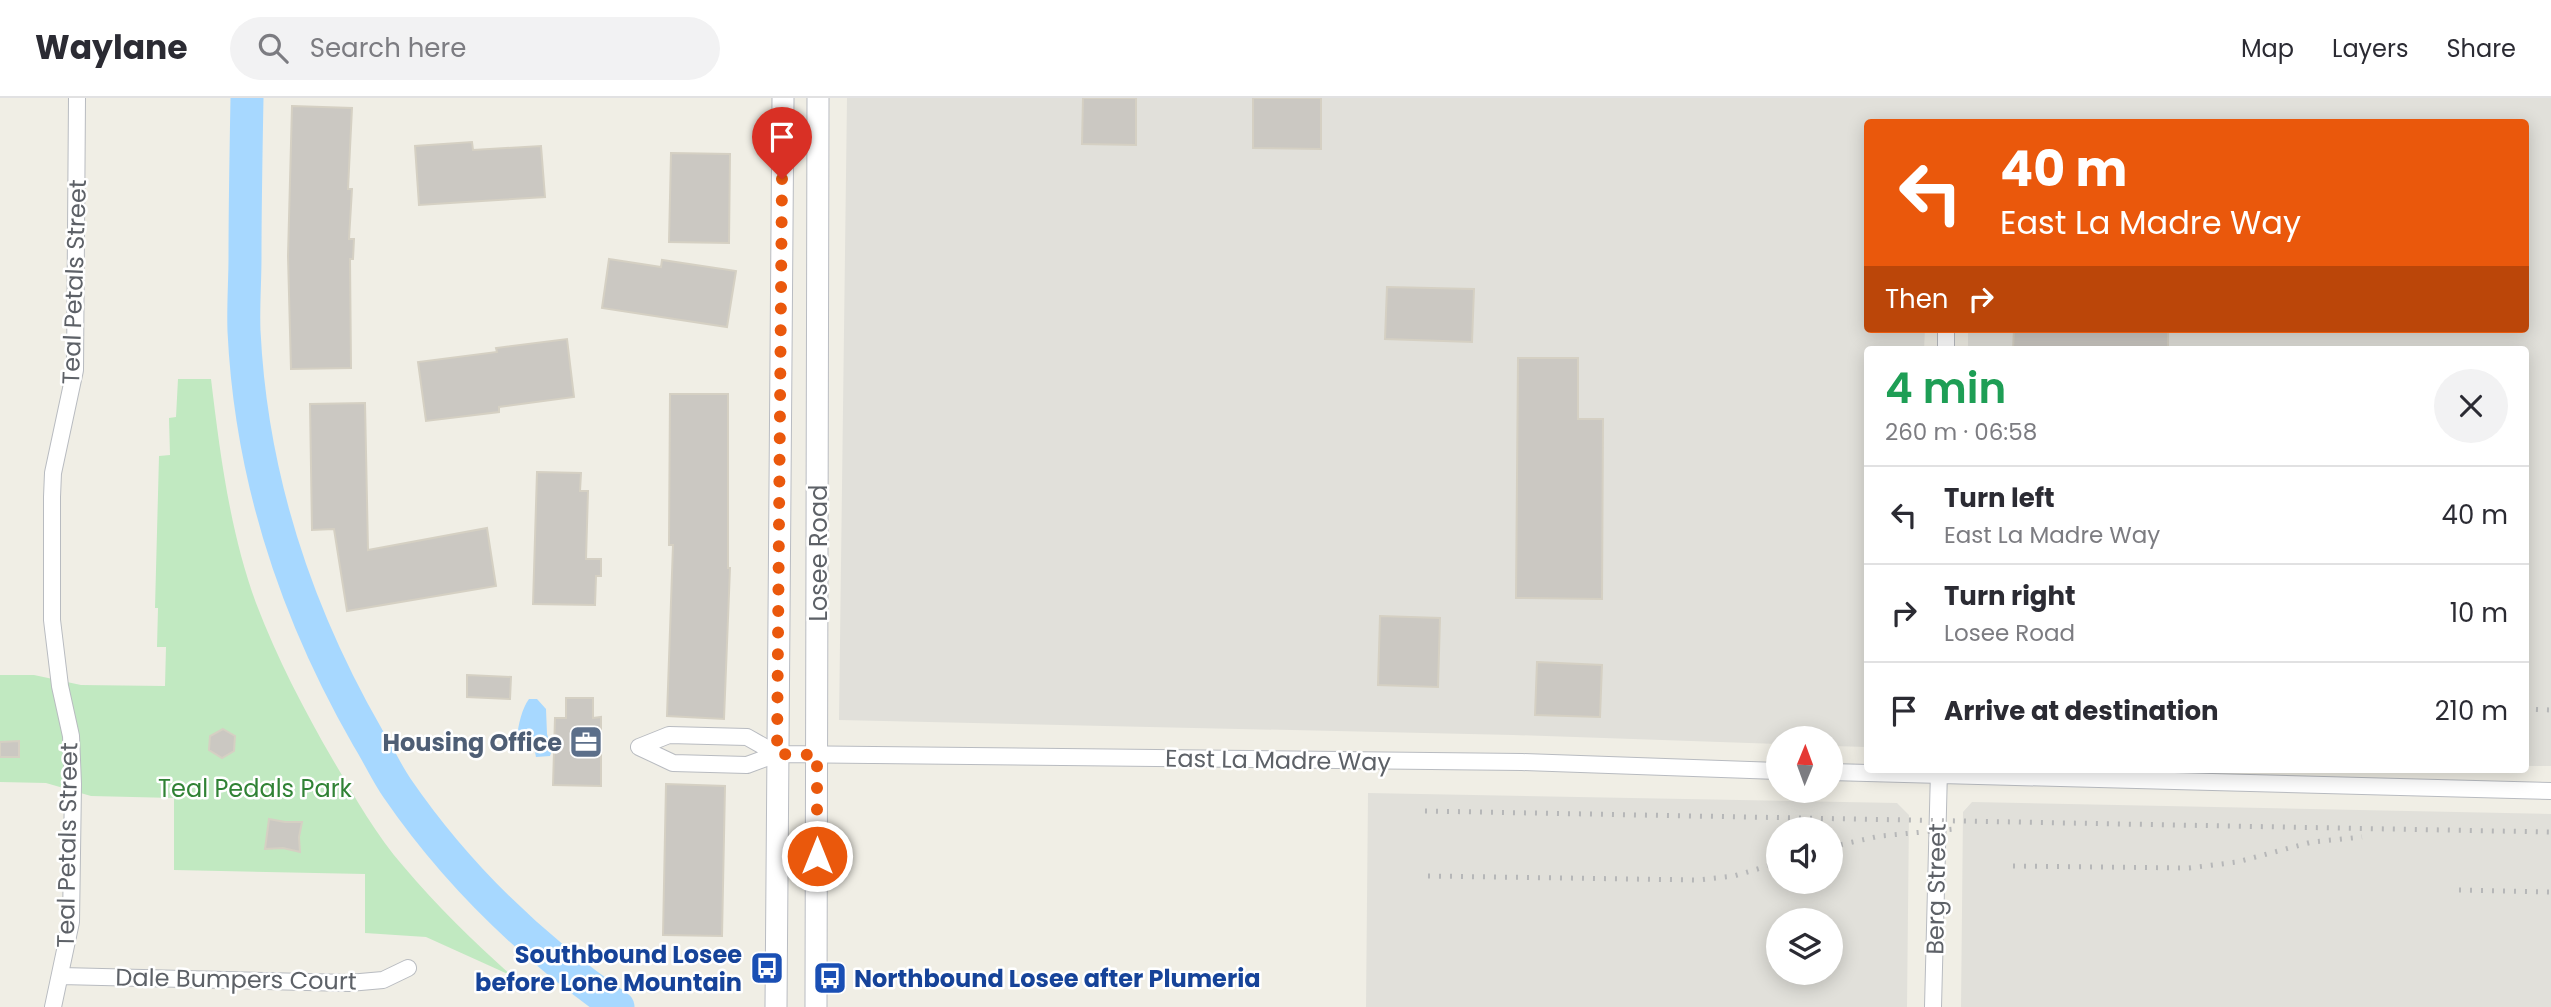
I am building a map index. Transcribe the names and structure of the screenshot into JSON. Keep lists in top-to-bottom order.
{
  "streets": {
    "main road": ["Losee Road"],
    "street": [
      "Teal Petals Street",
      "East La Madre Way",
      "Berg Street",
      "Dale Bumpers Court"
    ]
  },
  "crossings": [
    ["Teal Petals Street", "Dale Bumpers Court"],
    ["Losee Road", "East La Madre Way"]
  ],
  "parks": ["Teal Pedals Park"],
  "places": {
    "office": ["Housing Office"],
    "bus stop": ["Southbound Losee before Lone Mountain", "Northbound Losee after Plumeria"]
  },
  "north": "top",
  "page": {
    "header": "Waylane",
    "search": "Search here",
    "nav": ["Map", "Layers", "Share"],
    "turn": ["40 m", "East La Madre Way"],
    "then": "Then",
    "heading": ["4 min", "260 m · 06:58"],
    "list": [
      {
        "name": "Turn left",
        "note": "East La Madre Way",
        "value": "40 m"
      },
      {
        "name": "Turn right",
        "note": "Losee Road",
        "value": "10 m"
      },
      {
        "name": "Arrive at destination",
        "value": "210 m"
      }
    ]
  }
}
